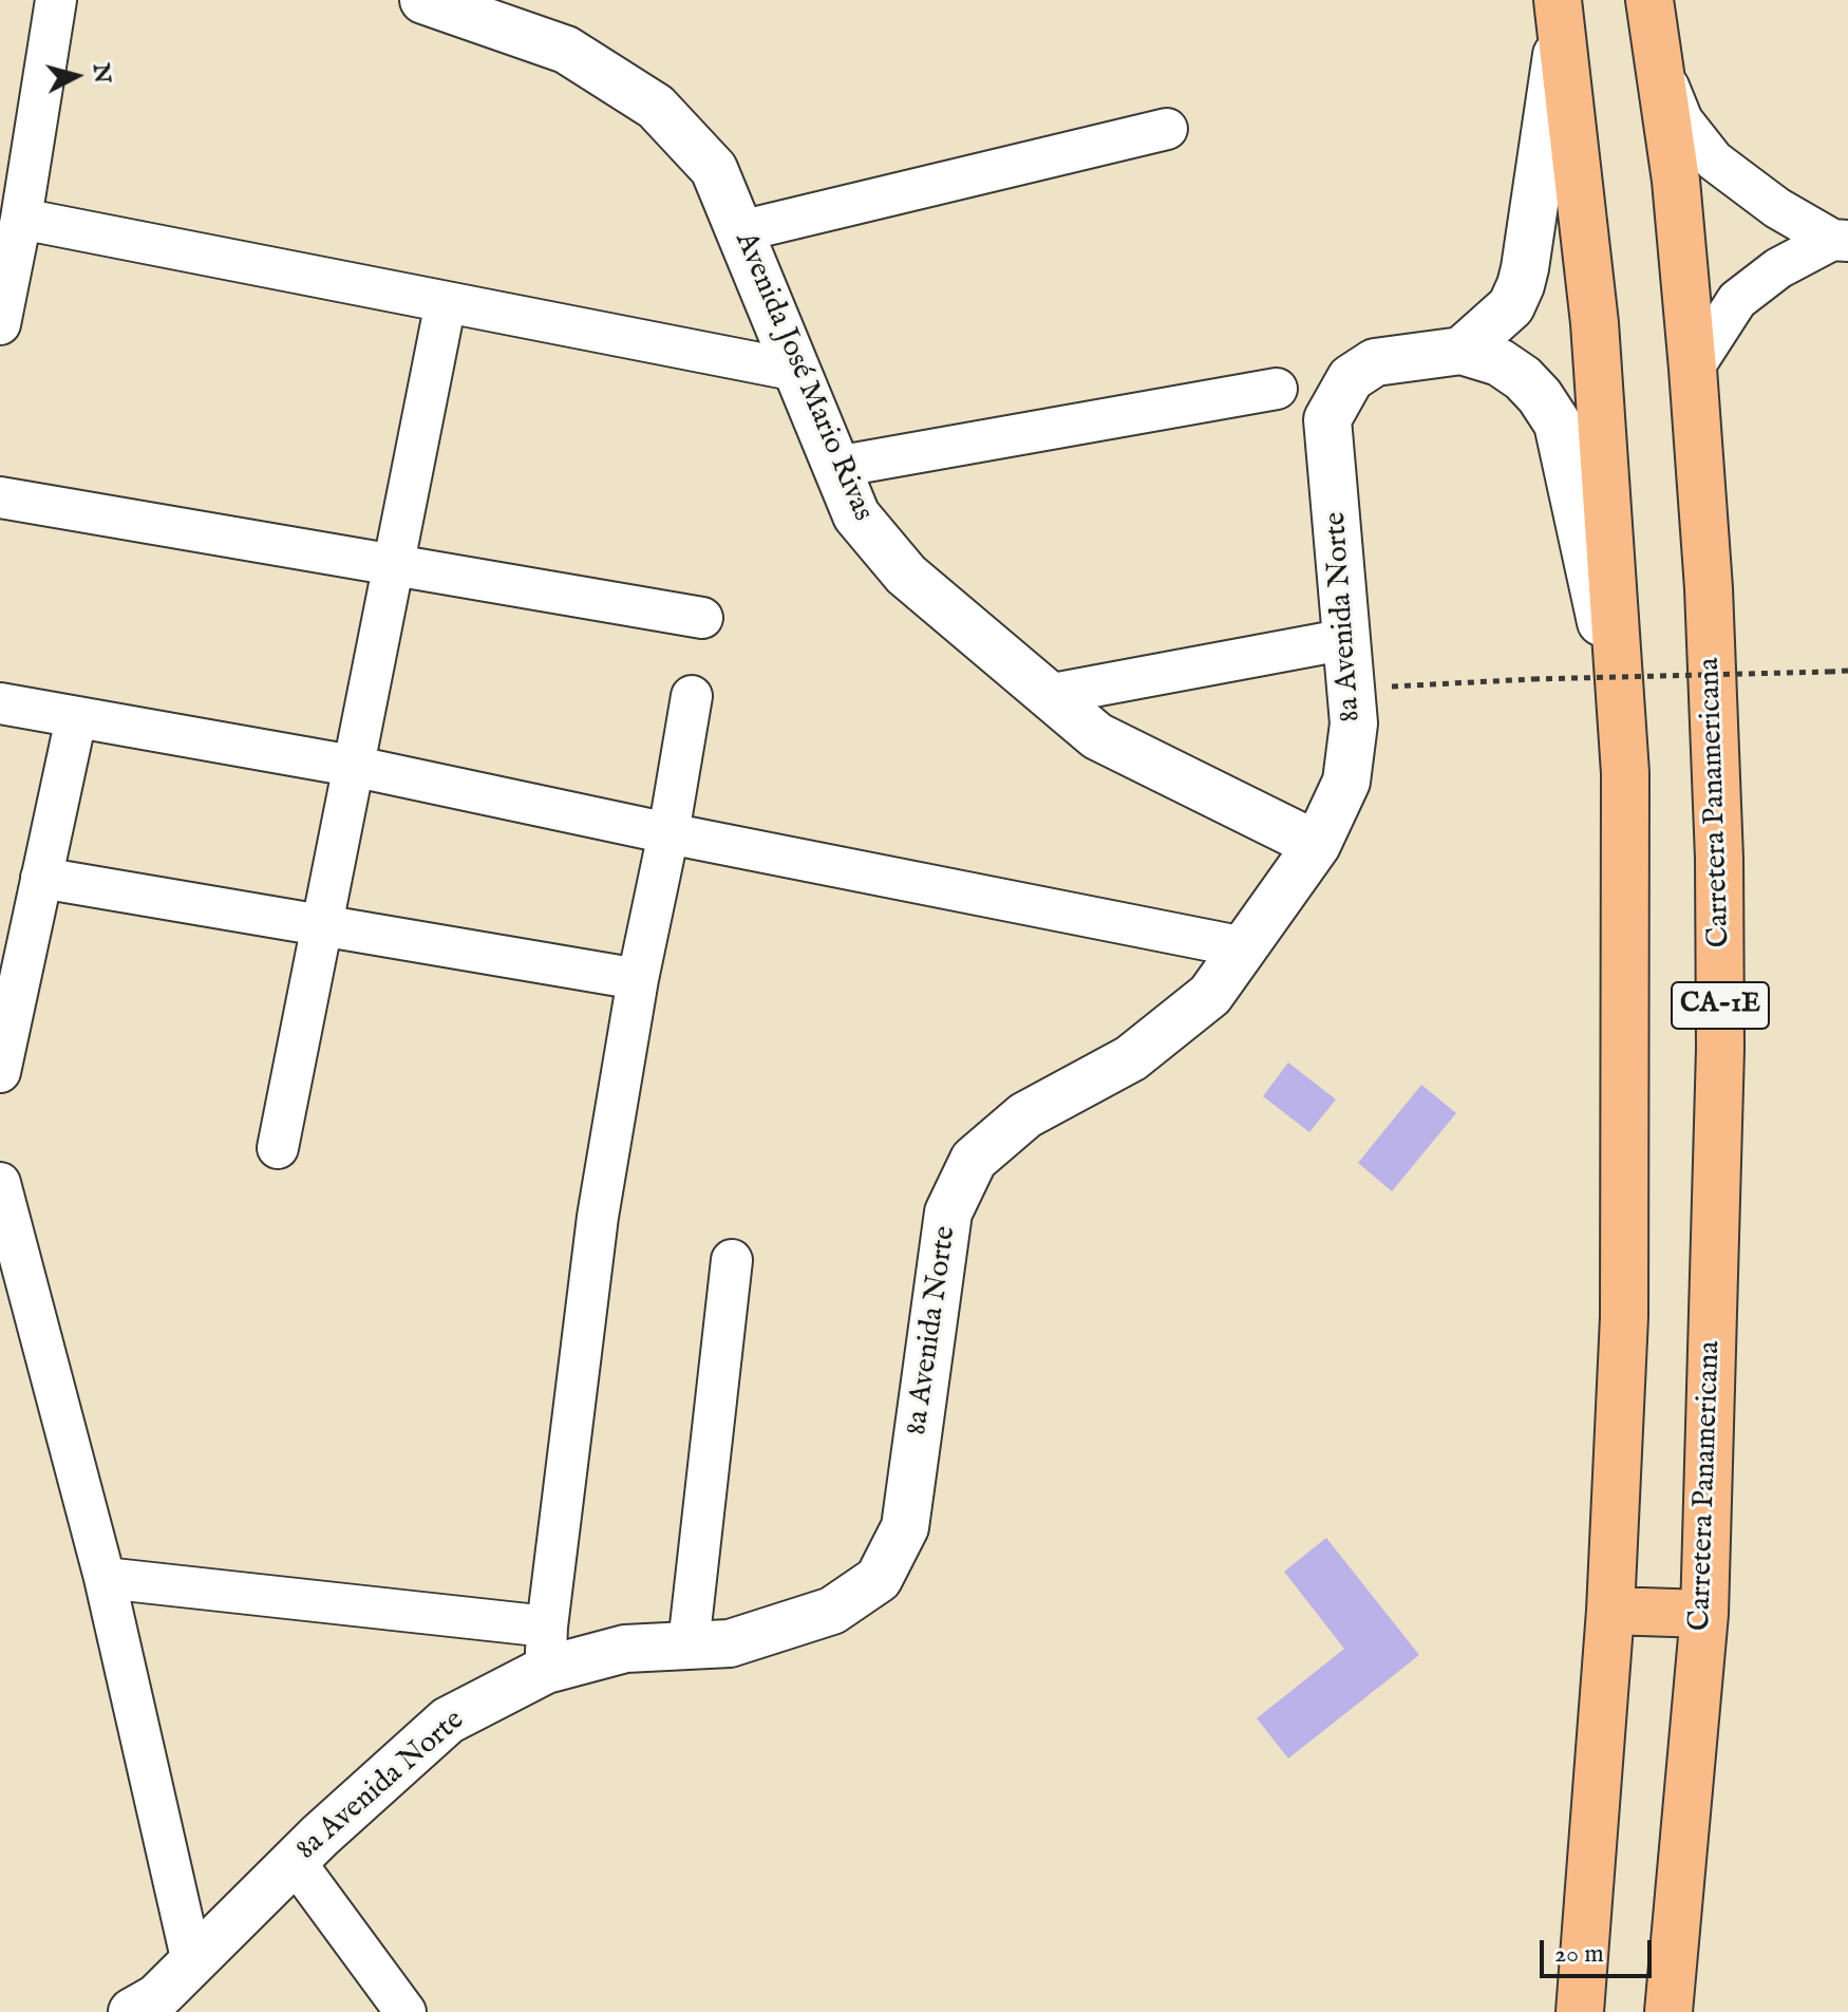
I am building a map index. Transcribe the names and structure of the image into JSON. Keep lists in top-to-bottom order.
{
  "streets": {
    "highway": ["Carretera Panamericana", "CA-1E"],
    "street": ["Avenida José Mario Rivas", "8a Avenida Norte"]
  },
  "crossings": [
    ["Avenida José Mario Rivas", "8a Avenida Norte"]
  ],
  "scale_bar": "20 m",
  "north": "right"
}
